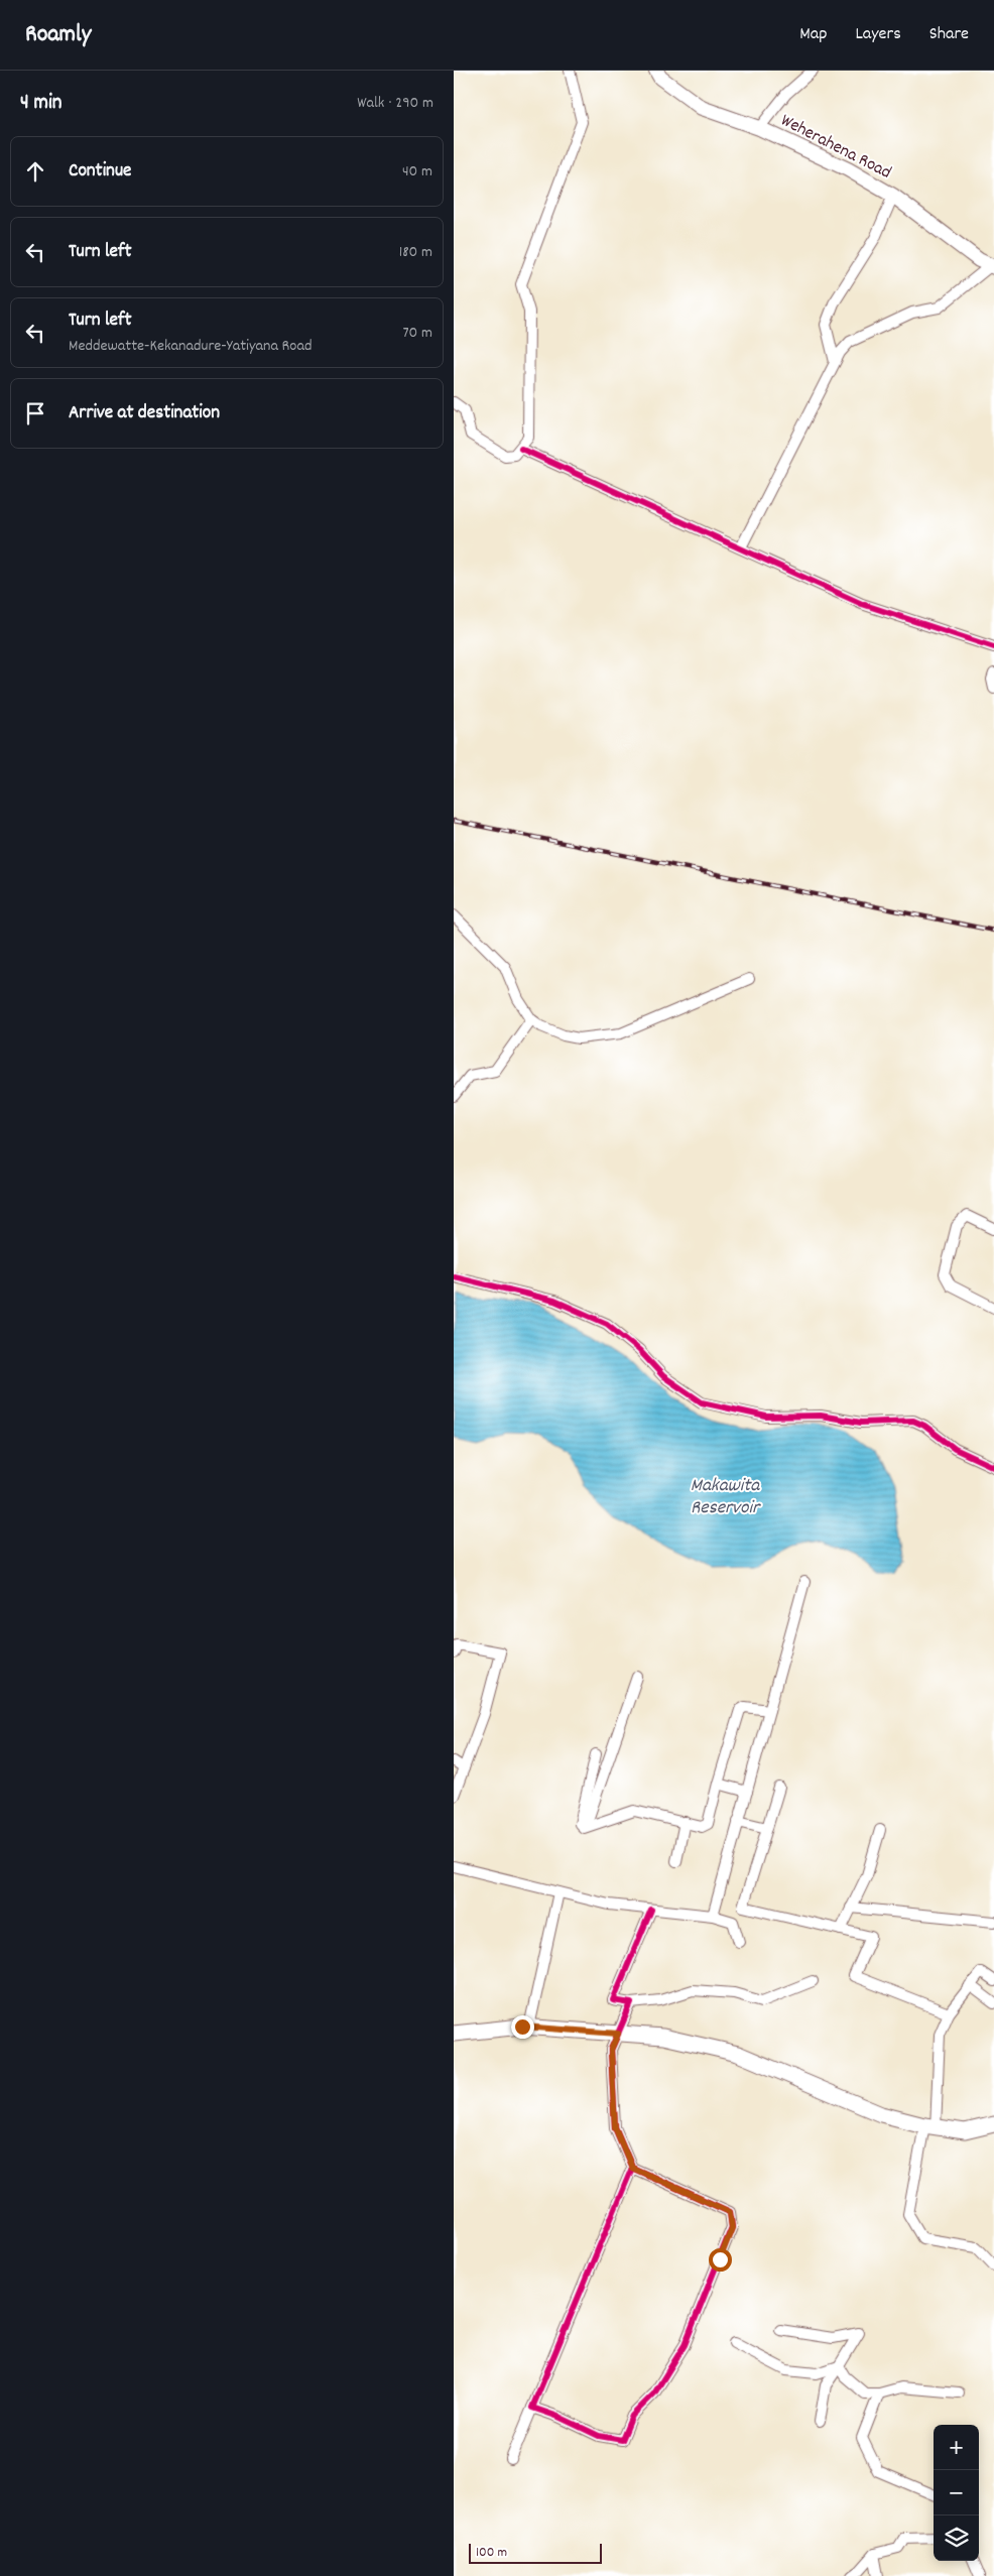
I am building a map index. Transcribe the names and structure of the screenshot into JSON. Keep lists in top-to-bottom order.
{
  "streets": {
    "main road": ["Weherahena Road"]
  },
  "water": ["Makawita Reservoir"],
  "scale_bar": "100 m",
  "page": {
    "header": "Roamly",
    "nav": ["Map", "Layers", "Share"],
    "heading": ["4 min", "Walk · 290 m"],
    "list": [
      ["Continue", "40 m"],
      ["Turn left", "180 m"],
      ["Turn left", "Meddewatte-Kekanadure-Yatiyana Road", "70 m"],
      "Arrive at destination"
    ],
    "map_buttons": ["+", "−"],
    "scale": "100 m"
  }
}
